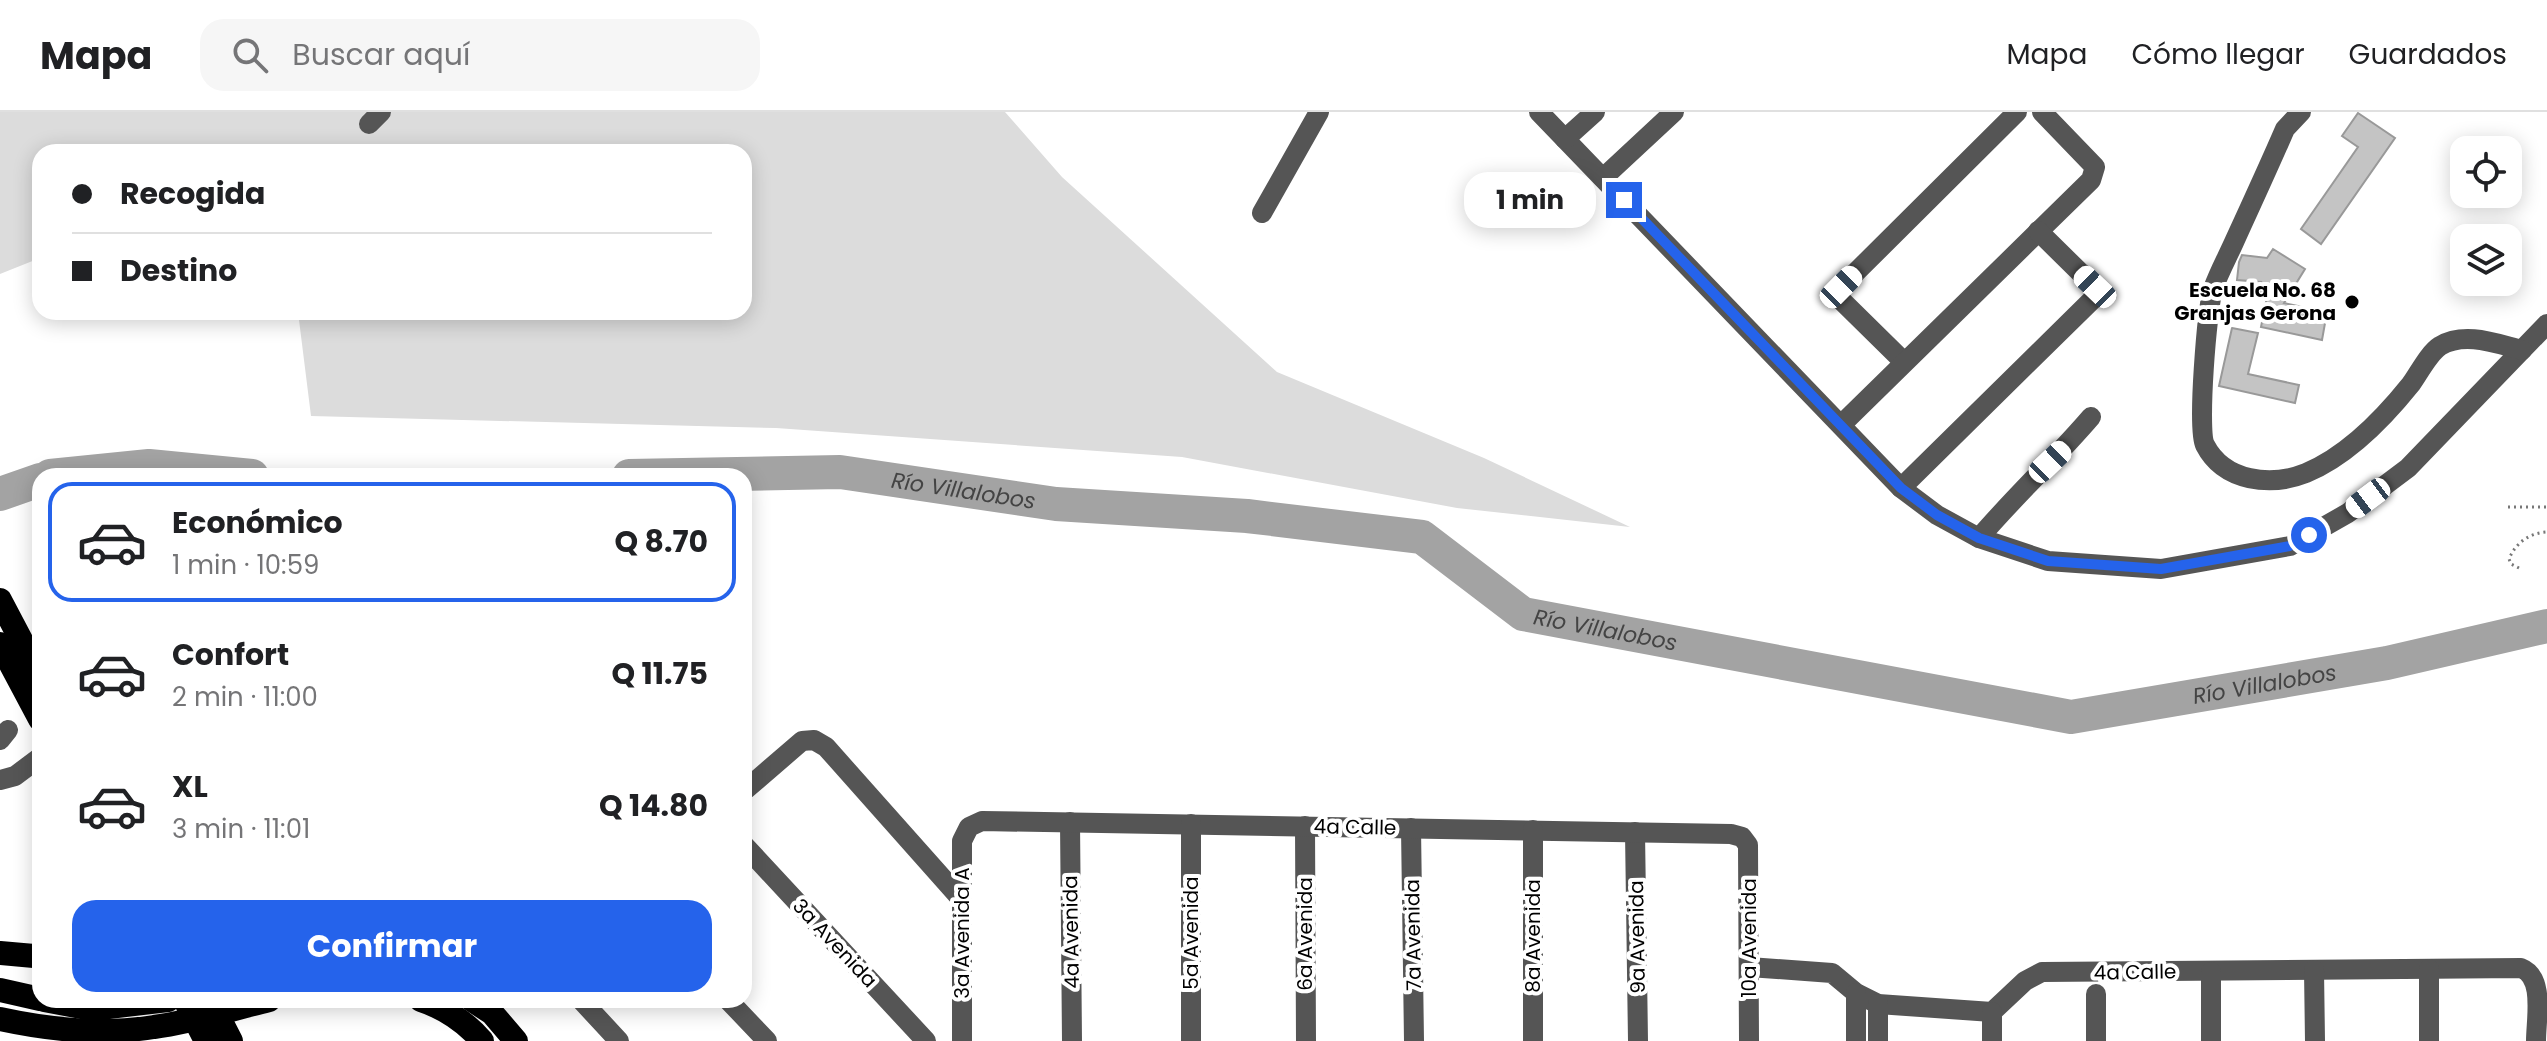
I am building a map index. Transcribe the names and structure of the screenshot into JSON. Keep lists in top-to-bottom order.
{
  "streets": {
    "street": [
      "4a Calle",
      "4a Avenida",
      "3a Avenida A",
      "5a Avenida",
      "6a Avenida",
      "7a Avenida",
      "8a Avenida",
      "9a Avenida",
      "10a Avenida",
      "3a Avenida"
    ]
  },
  "crossings": [
    ["4a Calle", "4a Avenida"],
    ["4a Calle", "3a Avenida A"],
    ["4a Calle", "5a Avenida"],
    ["4a Calle", "6a Avenida"],
    ["4a Calle", "7a Avenida"],
    ["4a Calle", "8a Avenida"],
    ["4a Calle", "9a Avenida"],
    ["4a Calle", "10a Avenida"]
  ],
  "water": ["Río Villalobos"],
  "places": ["Escuela No. 68 Granjas Gerona"],
  "page": {
    "header": "Mapa",
    "search": "Buscar aquí",
    "nav": ["Mapa", "Cómo llegar", "Guardados"],
    "banner": ["Recogida", "Destino"],
    "bubble": "1 min",
    "list": [
      {
        "name": "Económico",
        "note": "1 min · 10:59",
        "value": "Q 8.70"
      },
      {
        "name": "Confort",
        "note": "2 min · 11:00",
        "value": "Q 11.75"
      },
      {
        "name": "XL",
        "note": "3 min · 11:01",
        "value": "Q 14.80"
      }
    ],
    "buttons": "Confirmar"
  }
}
